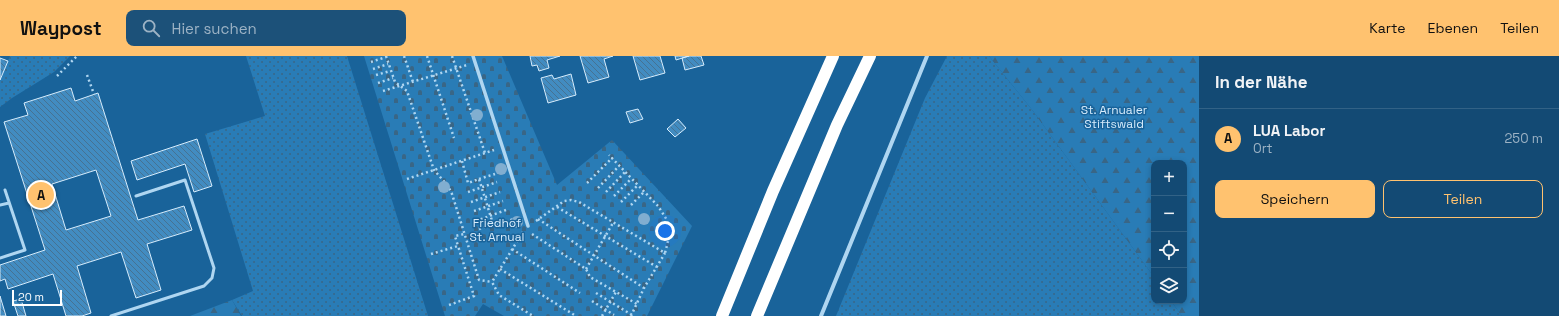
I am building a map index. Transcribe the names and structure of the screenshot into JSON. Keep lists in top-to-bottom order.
{
  "parks": ["St. Arnualer Stiftswald", "Friedhof St. Arnual"],
  "scale_bar": "20 m",
  "page": {
    "header": "Waypost",
    "search": "Hier suchen",
    "nav": ["Karte", "Ebenen", "Teilen"],
    "heading": "In der Nähe",
    "list": [
      {
        "mark": "A",
        "name": "LUA Labor",
        "note": "Ort",
        "value": "250 m"
      }
    ],
    "map_buttons": ["+", "−"],
    "buttons": ["Speichern", "Teilen"],
    "pins": "A",
    "scale": "20 m"
  }
}
